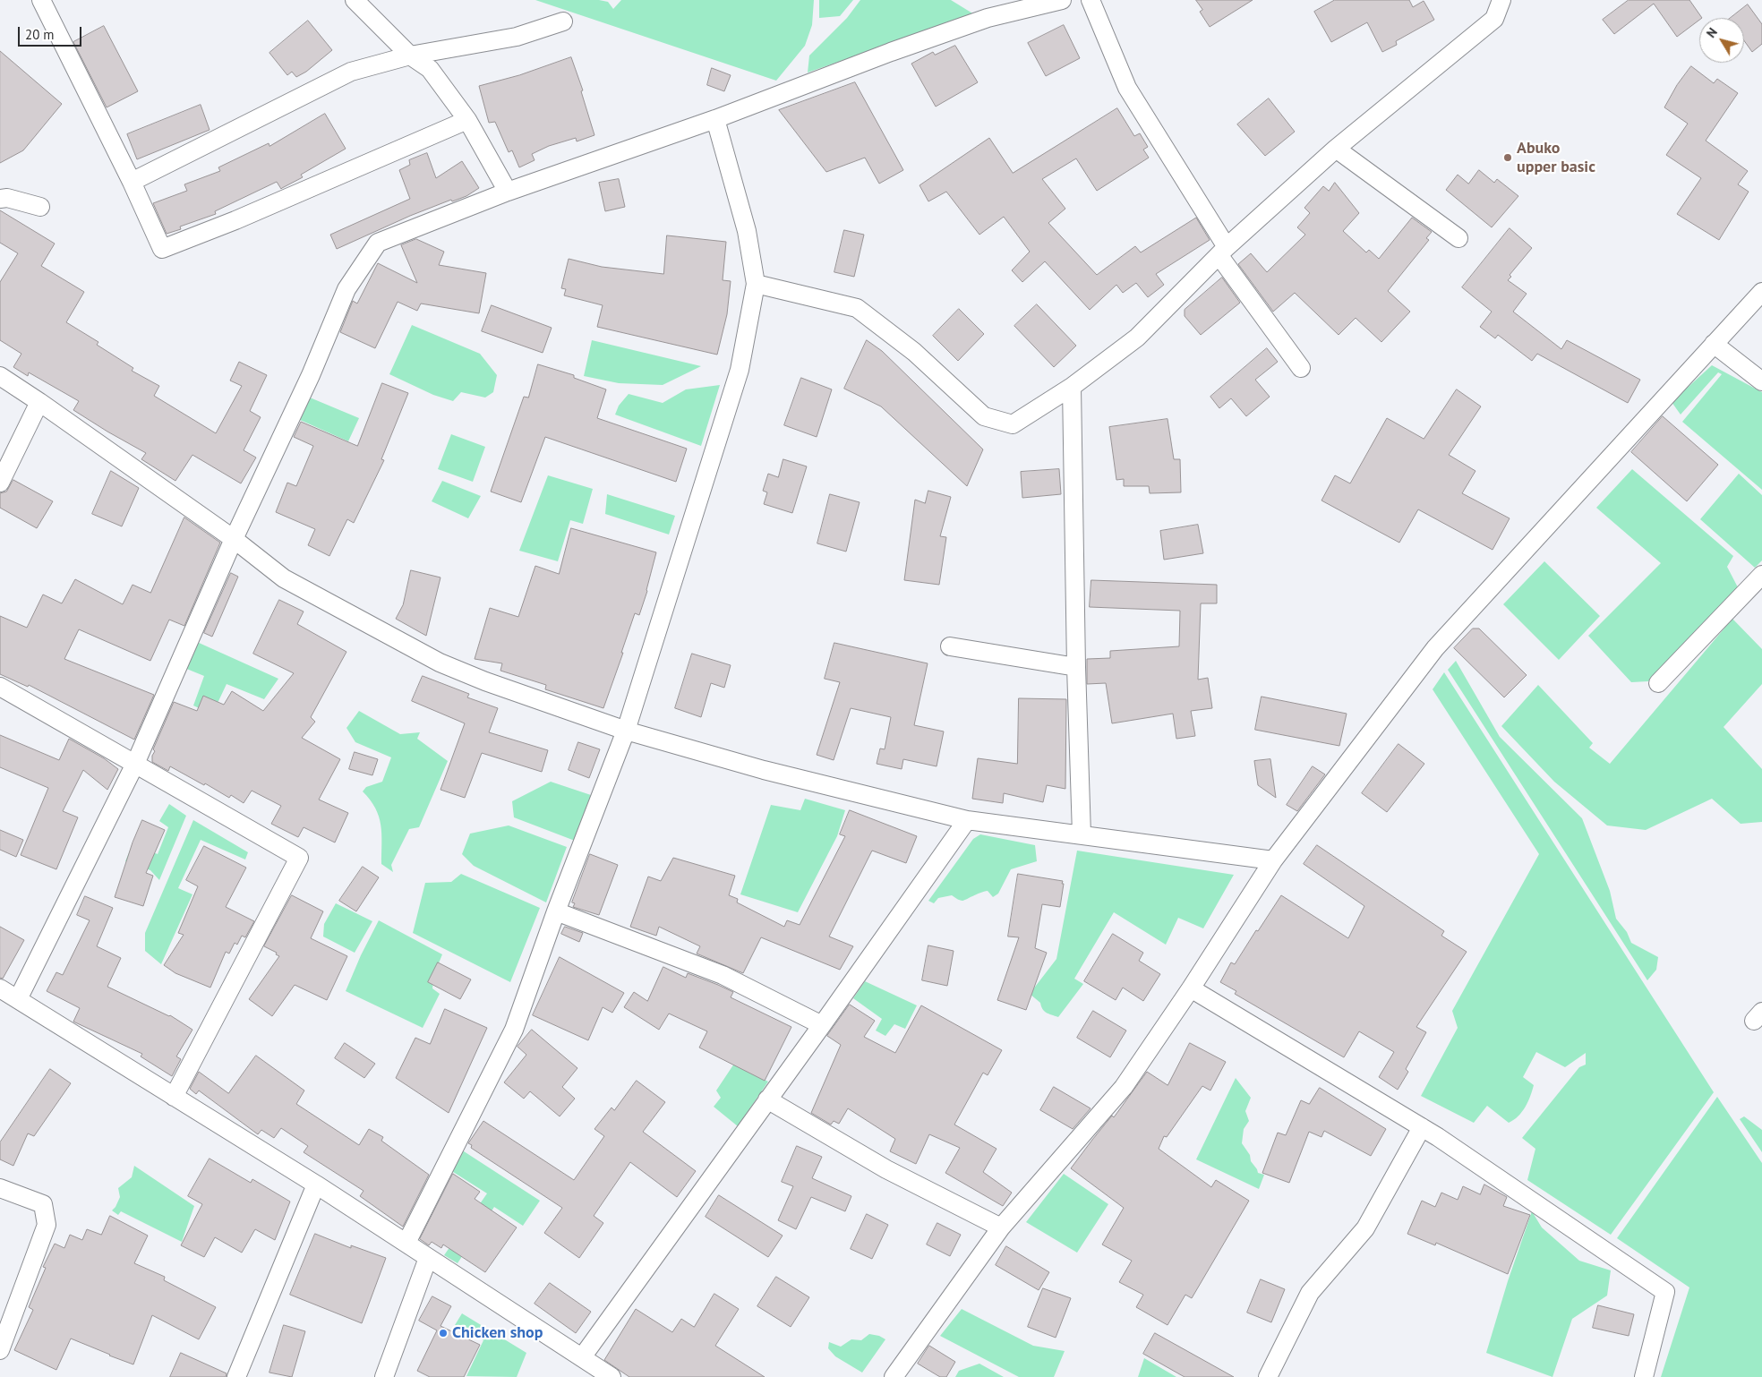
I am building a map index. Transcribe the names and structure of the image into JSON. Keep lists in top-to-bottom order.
{
  "places": ["Abuko upper basic", "Chicken shop"],
  "scale_bar": "20 m",
  "north": "top left"
}
